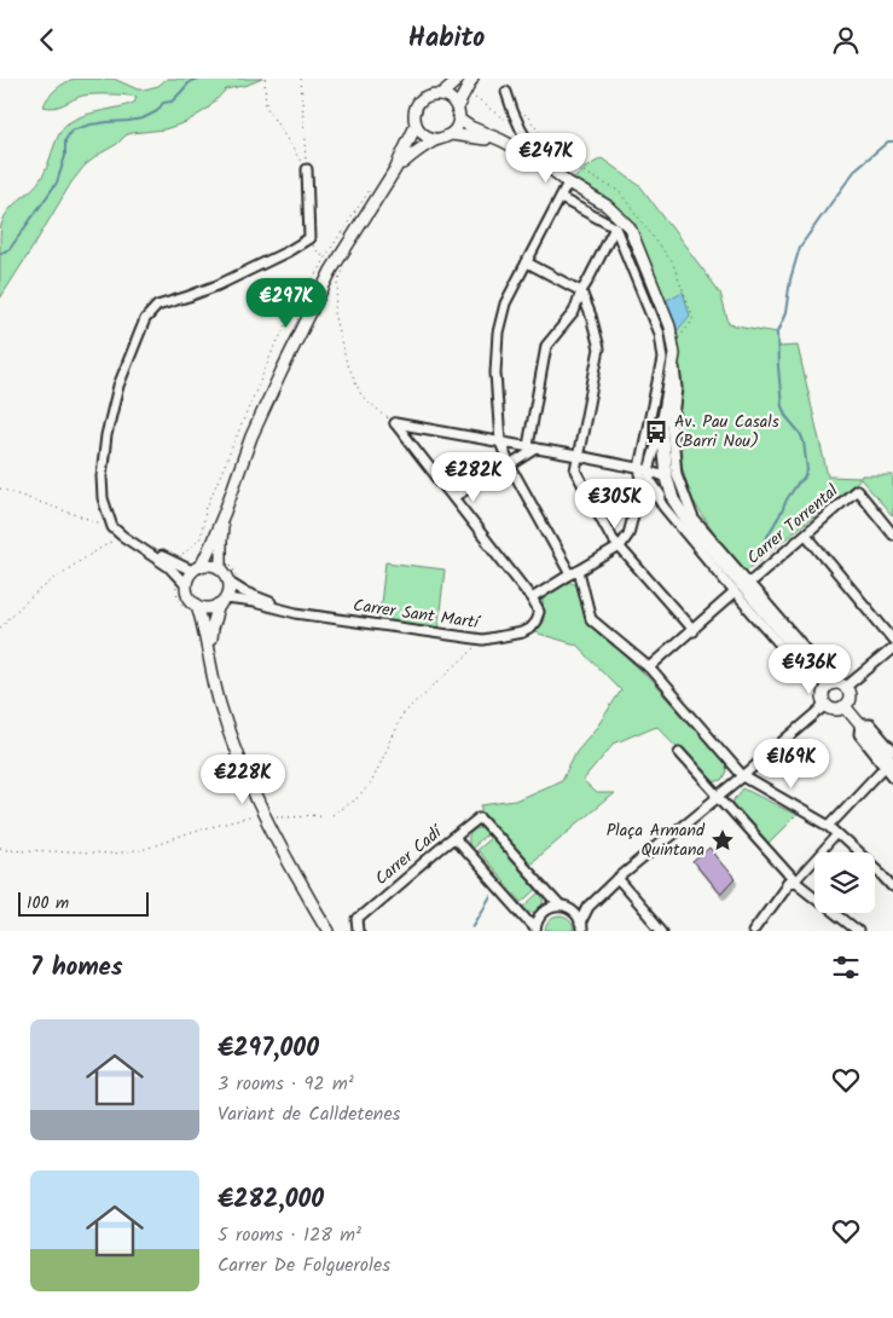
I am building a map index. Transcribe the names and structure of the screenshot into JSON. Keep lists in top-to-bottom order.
{
  "streets": {
    "street": ["Carrer Torrental", "Carrer Sant Martí", "Carrer Cadí"]
  },
  "places": {
    "bus stop": ["Av. Pau Casals (Barri Nou)"],
    "place": ["Plaça Armand Quintana"]
  },
  "scale_bar": "100 m",
  "page": {
    "header": "Habito",
    "price": [
      "€247K",
      "€297K",
      "€282K",
      "€305K",
      "€436K",
      "€169K",
      "€228K"
    ],
    "scale": "100 m",
    "heading": "7 homes",
    "list": [
      {
        "name": "€297,000",
        "note": "3 rooms · 92 m² · Variant de Calldetenes"
      },
      {
        "name": "€282,000",
        "note": "5 rooms · 128 m² · Carrer De Folgueroles"
      }
    ]
  }
}
